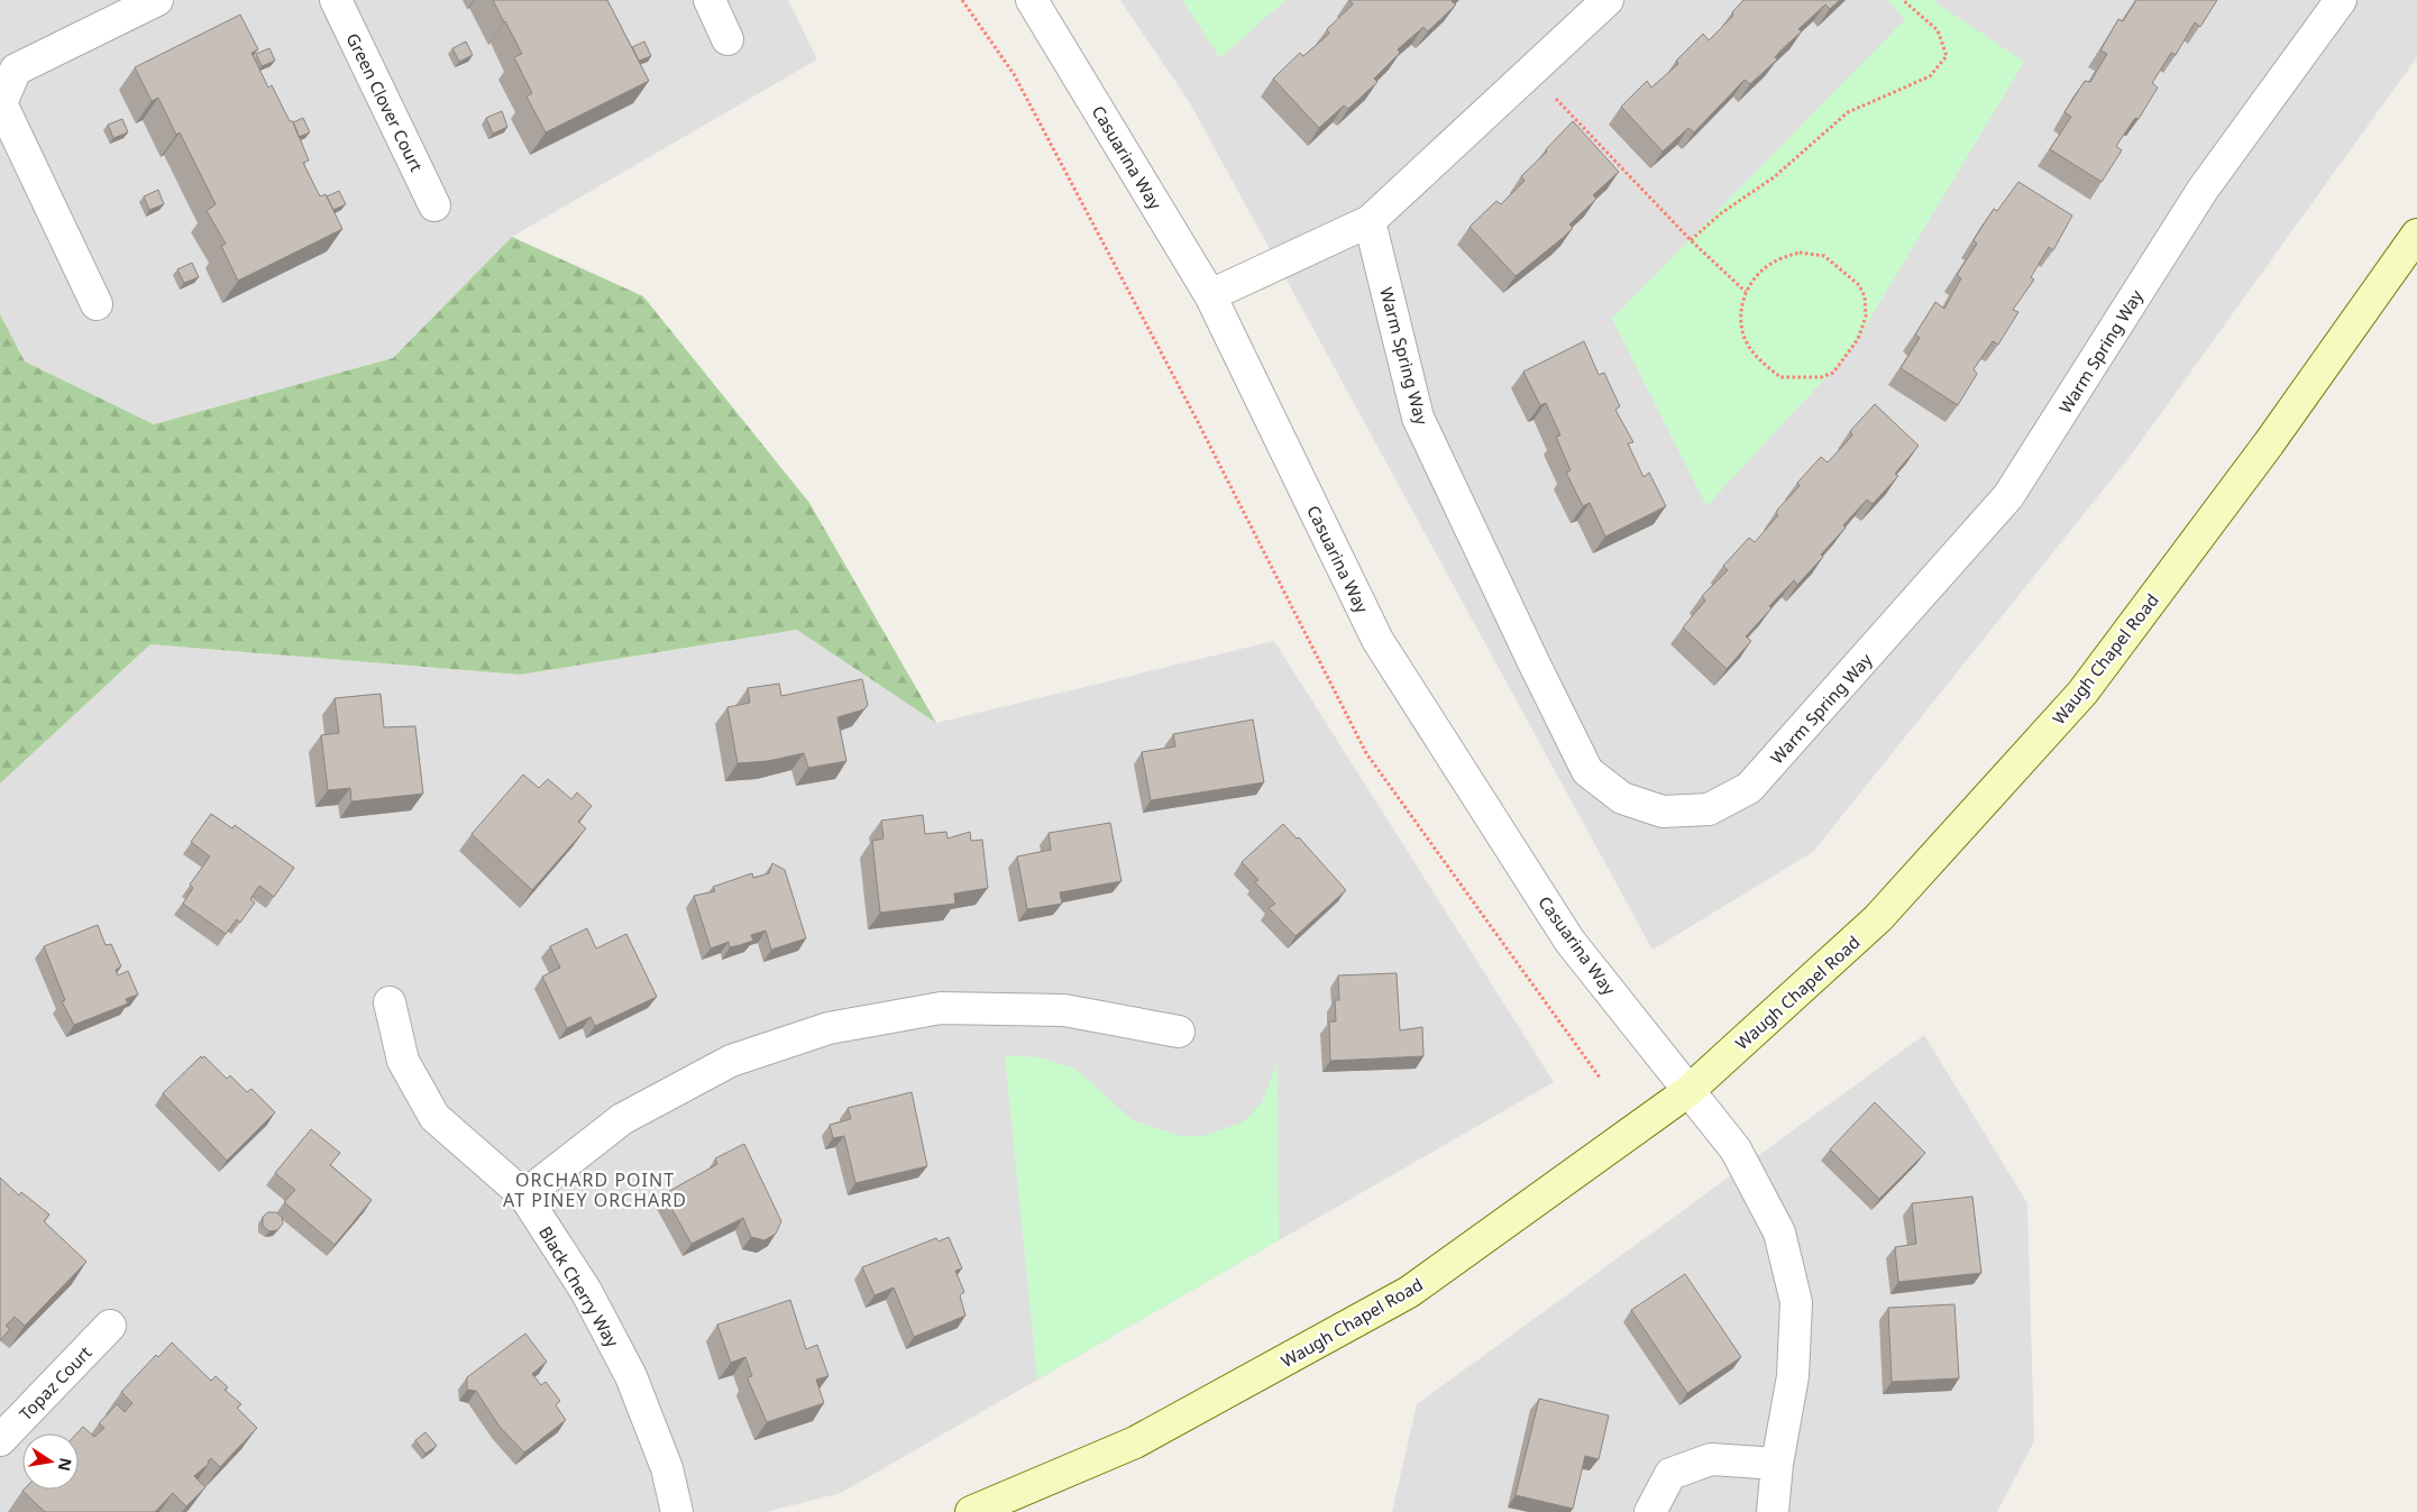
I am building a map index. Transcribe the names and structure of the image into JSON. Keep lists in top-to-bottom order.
{
  "streets": {
    "main road": ["Waugh Chapel Road"],
    "street": [
      "Green Clover Court",
      "Casuarina Way",
      "Warm Spring Way",
      "Black Cherry Way",
      "Topaz Court"
    ]
  },
  "crossings": [
    ["Casuarina Way", "Waugh Chapel Road"]
  ],
  "districts": ["ORCHARD POINT AT PINEY ORCHARD"],
  "north": "right"
}
